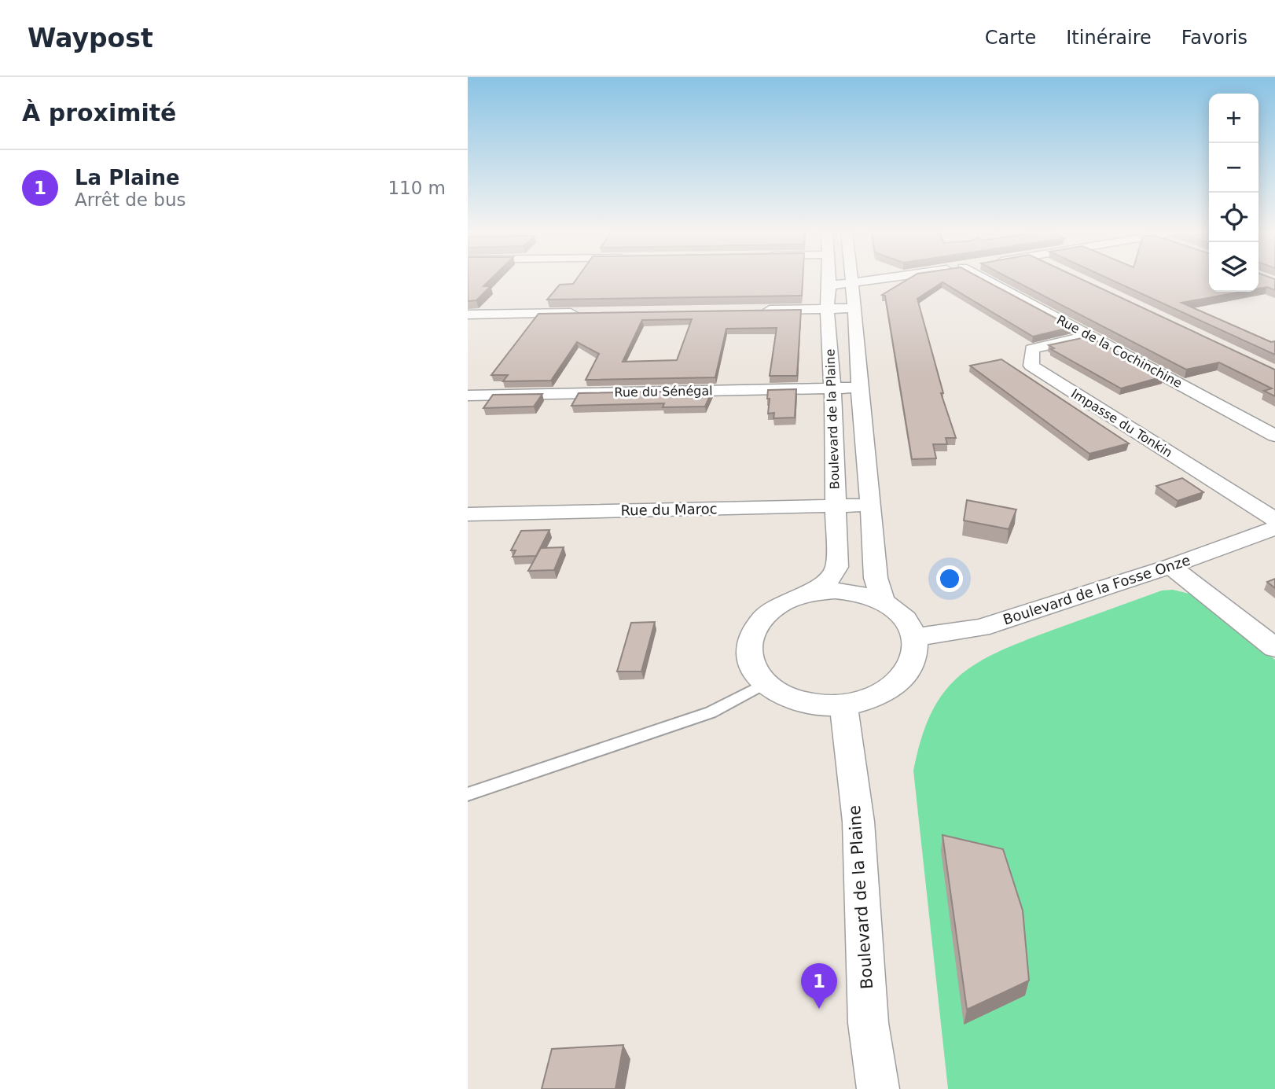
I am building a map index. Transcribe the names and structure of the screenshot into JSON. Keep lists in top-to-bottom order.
{
  "streets": {
    "street": [
      "Rue de la Cochinchine",
      "Rue du Sénégal",
      "Boulevard de la Plaine",
      "Impasse du Tonkin",
      "Rue du Maroc",
      "Boulevard de la Fosse Onze"
    ]
  },
  "crossings": [
    ["Rue de la Cochinchine", "Impasse du Tonkin"],
    ["Rue du Sénégal", "Boulevard de la Plaine"],
    ["Boulevard de la Plaine", "Rue du Maroc"],
    ["Boulevard de la Plaine", "Boulevard de la Fosse Onze"]
  ],
  "page": {
    "header": "Waypost",
    "nav": ["Carte", "Itinéraire", "Favoris"],
    "heading": "À proximité",
    "map_buttons": ["+", "−"],
    "list": [
      {
        "mark": "1",
        "name": "La Plaine",
        "note": "Arrêt de bus",
        "value": "110 m"
      }
    ],
    "pins": "1"
  }
}
